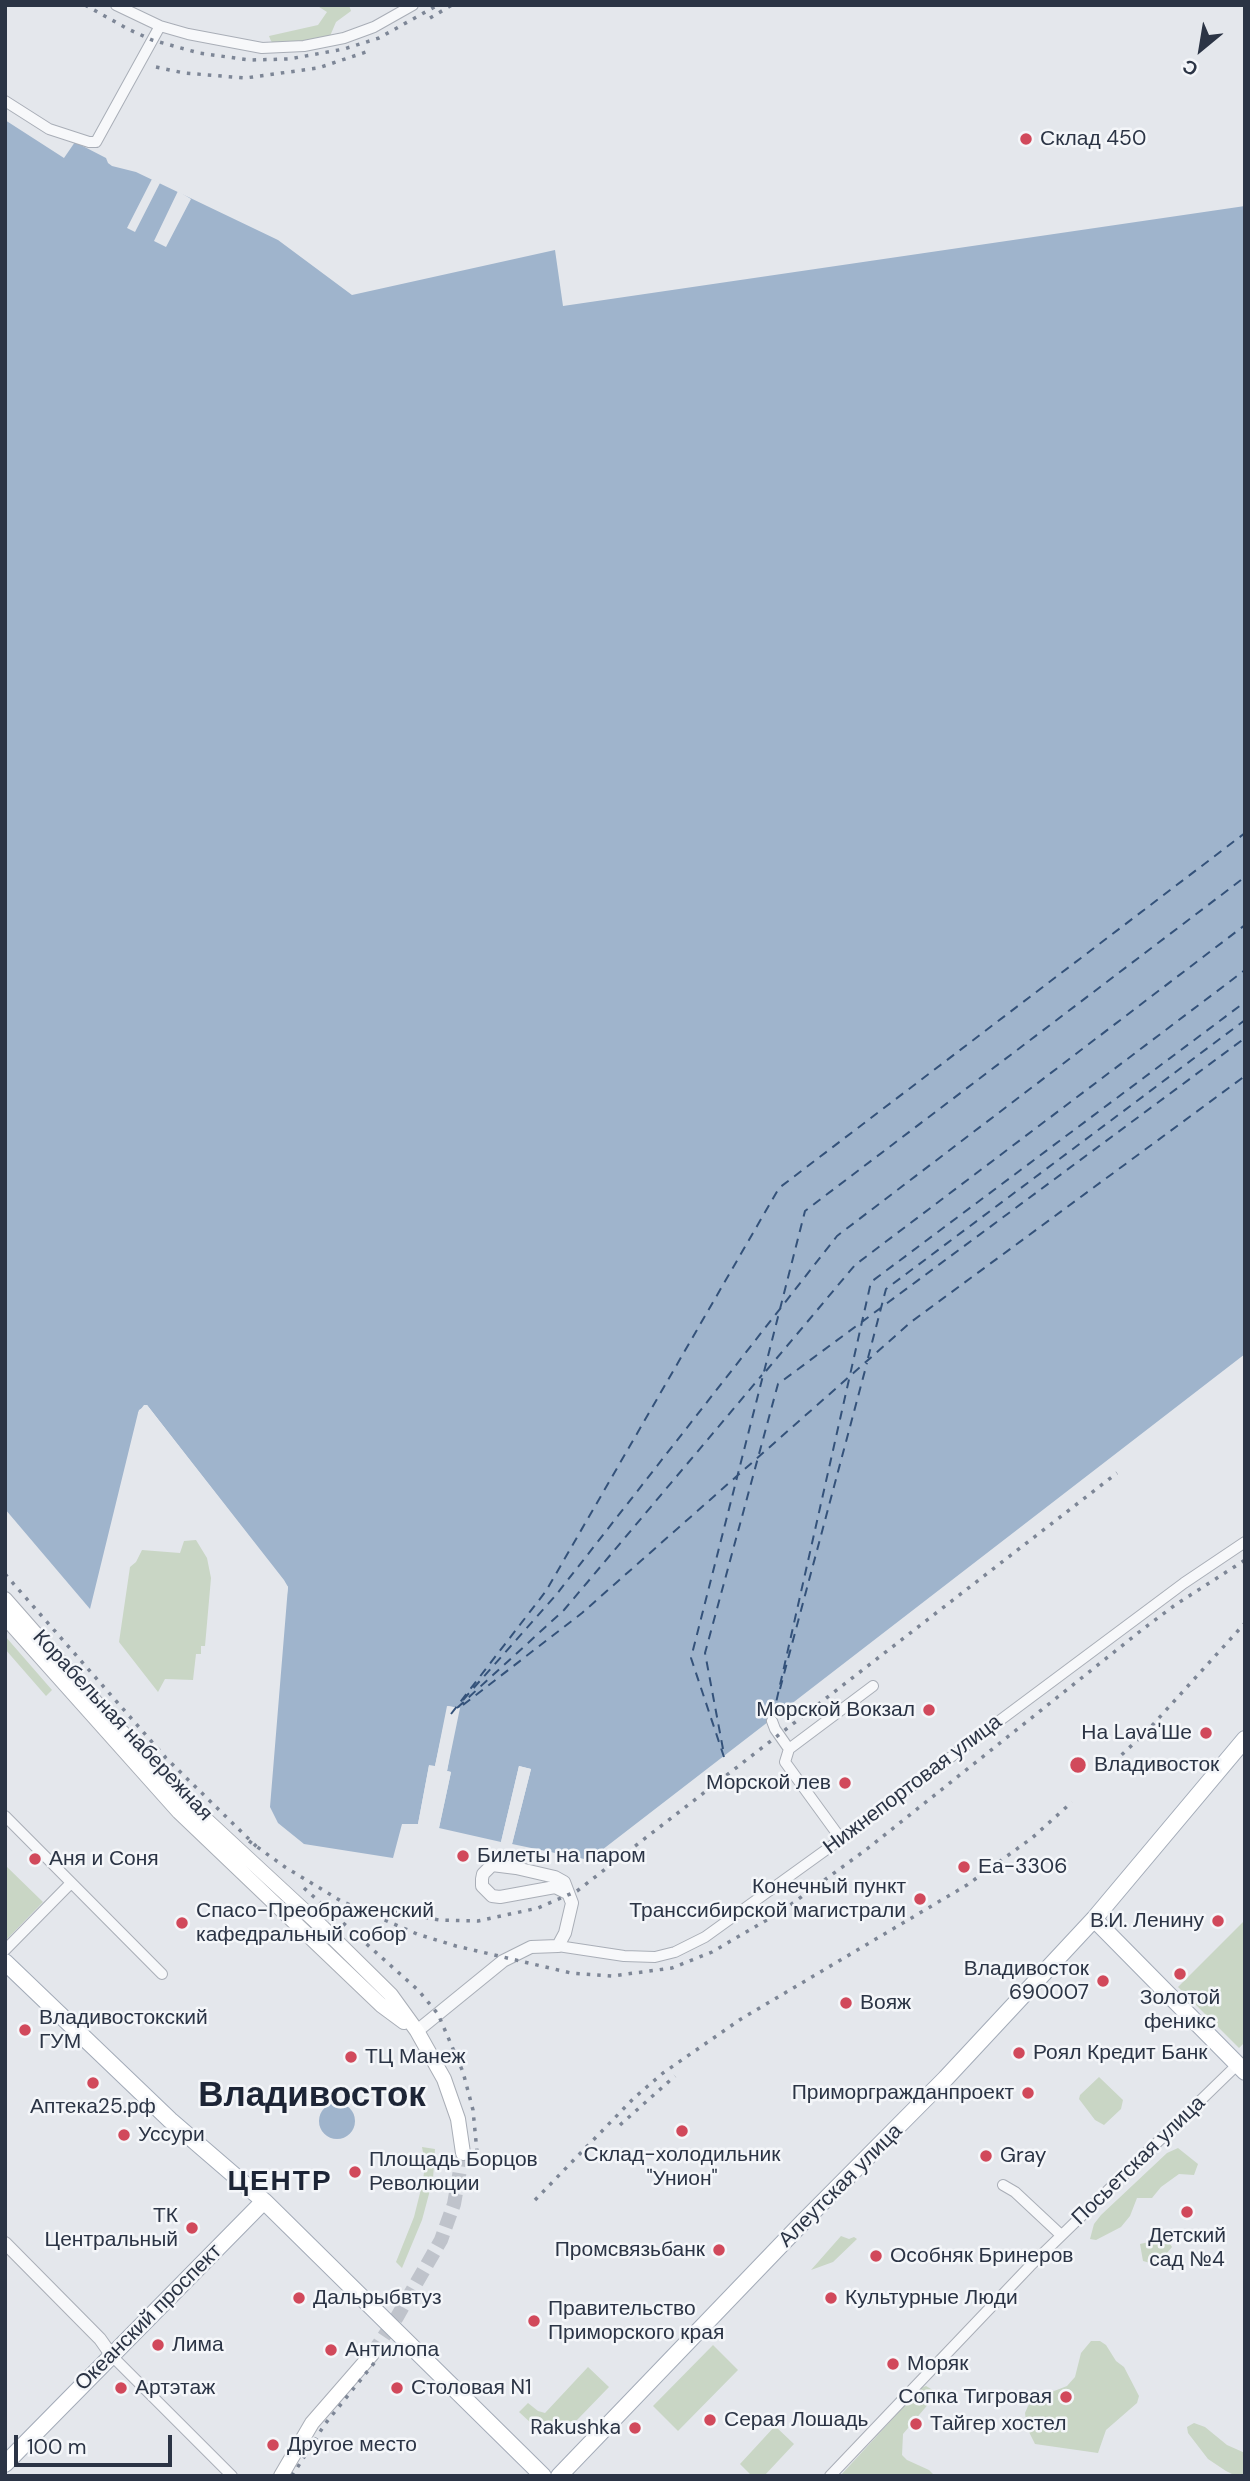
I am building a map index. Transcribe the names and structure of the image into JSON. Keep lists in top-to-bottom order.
{
  "streets": {
    "main road": ["Корабельная набережная", "Алеутская улица", "Океанский проспект"],
    "street": ["Нижнепортовая улица", "Посьетская улица"]
  },
  "crossings": [
    ["Корабельная набережная", "Нижнепортовая улица"]
  ],
  "districts": ["Владивосток", "ЦЕНТР"],
  "places": [
    "Склад 450",
    "Морской Вокзал",
    "На Lava'Ше",
    "Владивосток",
    "Морской лев",
    "Билеты на паром",
    "Аня и Соня",
    "Еа-3306",
    "Конечный пункт Транссибирской магистрали",
    "В.И. Ленину",
    "Спасо-Преображенский кафедральный собор",
    "Золотой феникс",
    "Владивосток 690007",
    "Вояж",
    "Владивостокский ГУМ",
    "Роял Кредит Банк",
    "ТЦ Манеж",
    "Аптека25.рф",
    "Приморгражданпроект",
    "Склад-холодильник \"Унион\"",
    "Уссури",
    "Gray",
    "Площадь Борцов Революции",
    "Детский сад №4",
    "ТК Центральный",
    "Промсвязьбанк",
    "Особняк Бринеров",
    "Дальрыбвтуз",
    "Культурные Люди",
    "Правительство Приморского края",
    "Лима",
    "Антилопа",
    "Моряк",
    "Артэтаж",
    "Столовая N1",
    "Сопка Тигровая",
    "Серая Лошадь",
    "Тайгер хостел",
    "Rakushka",
    "Другое место"
  ],
  "scale_bar": "100 m",
  "north": "bottom left"
}
